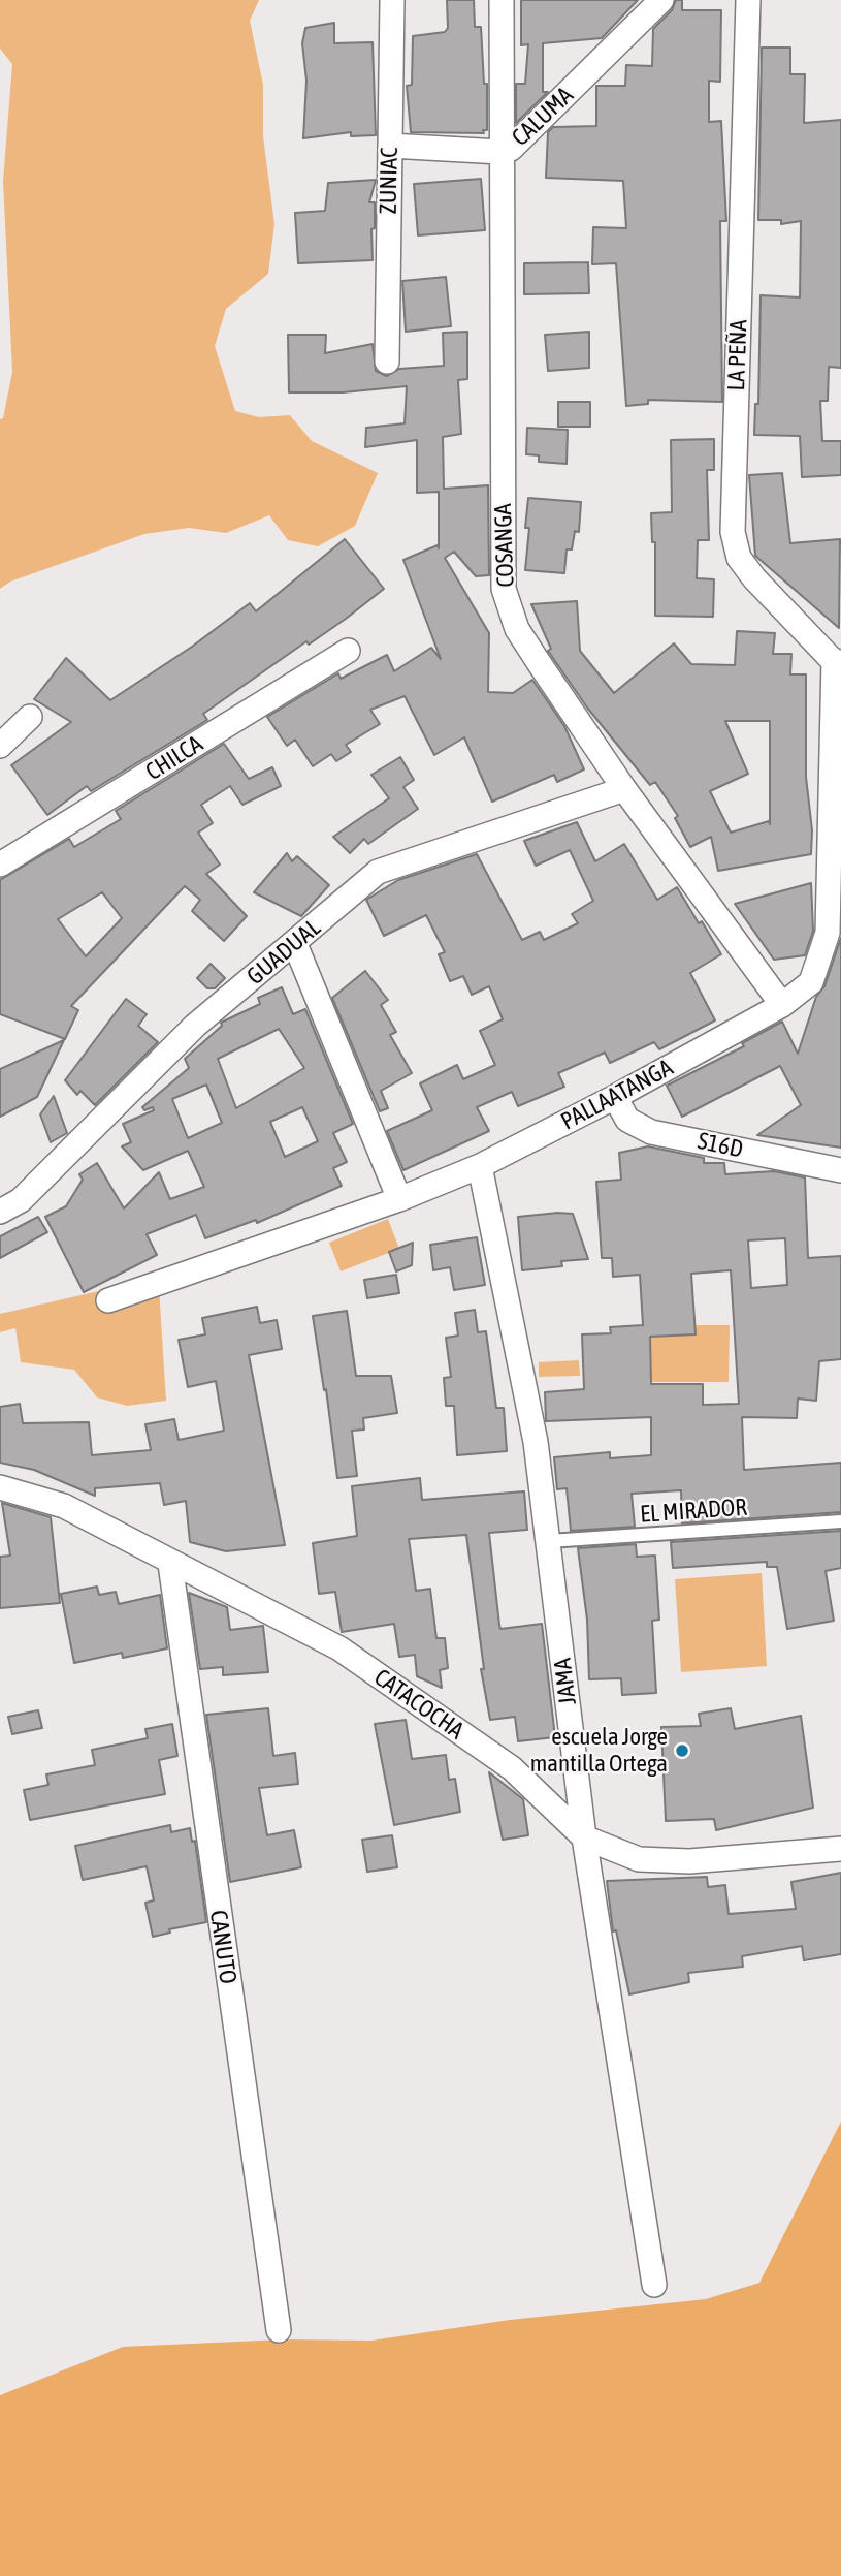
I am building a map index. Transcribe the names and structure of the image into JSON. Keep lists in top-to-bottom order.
{
  "streets": {
    "street": [
      "CALUMA",
      "ZUNIAC",
      "LA PEÑA",
      "COSANGA",
      "CHILCA",
      "GUADUAL",
      "PALLAATANGA",
      "S16D",
      "JAMA",
      "CATACOCHA",
      "CANUTO"
    ],
    "lane": ["EL MIRADOR"]
  },
  "crossings": [
    ["CALUMA", "ZUNIAC"],
    ["CALUMA", "COSANGA"],
    ["LA PEÑA", "PALLAATANGA"],
    ["COSANGA", "GUADUAL"],
    ["COSANGA", "PALLAATANGA"],
    ["PALLAATANGA", "S16D"],
    ["PALLAATANGA", "JAMA"],
    ["EL MIRADOR", "JAMA"],
    ["JAMA", "CATACOCHA"],
    ["CATACOCHA", "CANUTO"]
  ],
  "places": ["escuela Jorge mantilla Ortega"]
}
